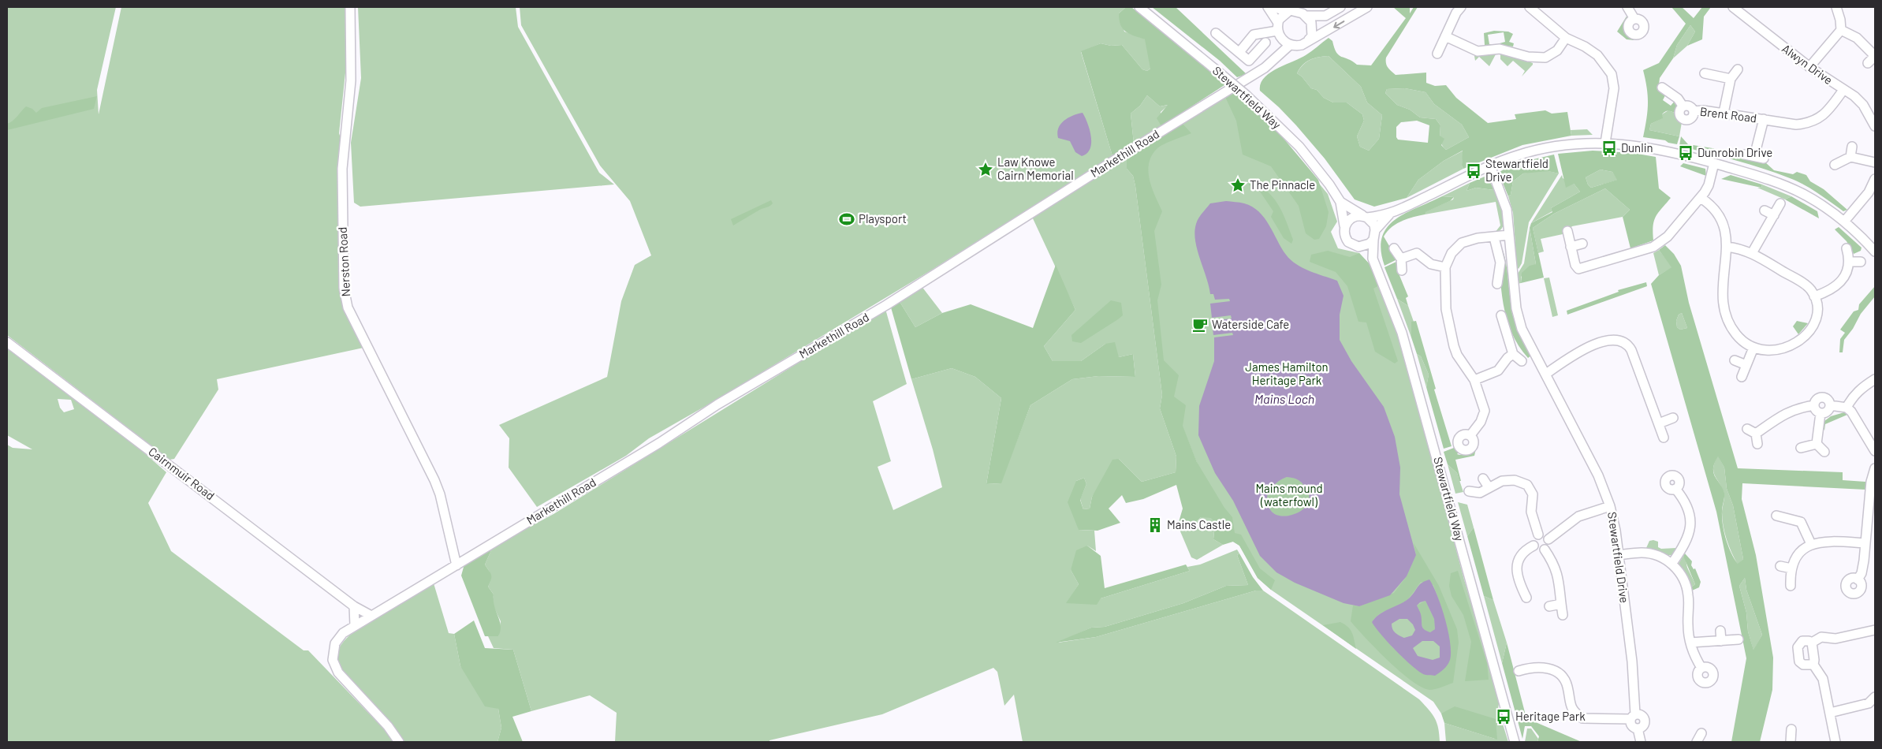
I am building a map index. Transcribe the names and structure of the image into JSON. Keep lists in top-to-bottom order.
{
  "streets": {
    "street": [
      "Alwyn Drive",
      "Stewartfield Way",
      "Brent Road",
      "Markethill Road",
      "Nerston Road",
      "Cairnmuir Road",
      "Stewartfield Drive"
    ]
  },
  "crossings": [
    ["Alwyn Drive", "Brent Road"],
    ["Markethill Road", "Nerston Road"],
    ["Markethill Road", "Cairnmuir Road"]
  ],
  "water": ["Mains Loch"],
  "parks": ["James Hamilton Heritage Park", "Mains mound (waterfowl)"],
  "places": {
    "bus stop": [
      "Dunlin",
      "Dunrobin Drive",
      "Stewartfield Drive",
      "Heritage Park"
    ],
    "place": ["Law Knowe Cairn Memorial", "The Pinnacle"],
    "sports": ["Playsport"],
    "cafe": ["Waterside Cafe"],
    "building": ["Mains Castle"]
  }
}
